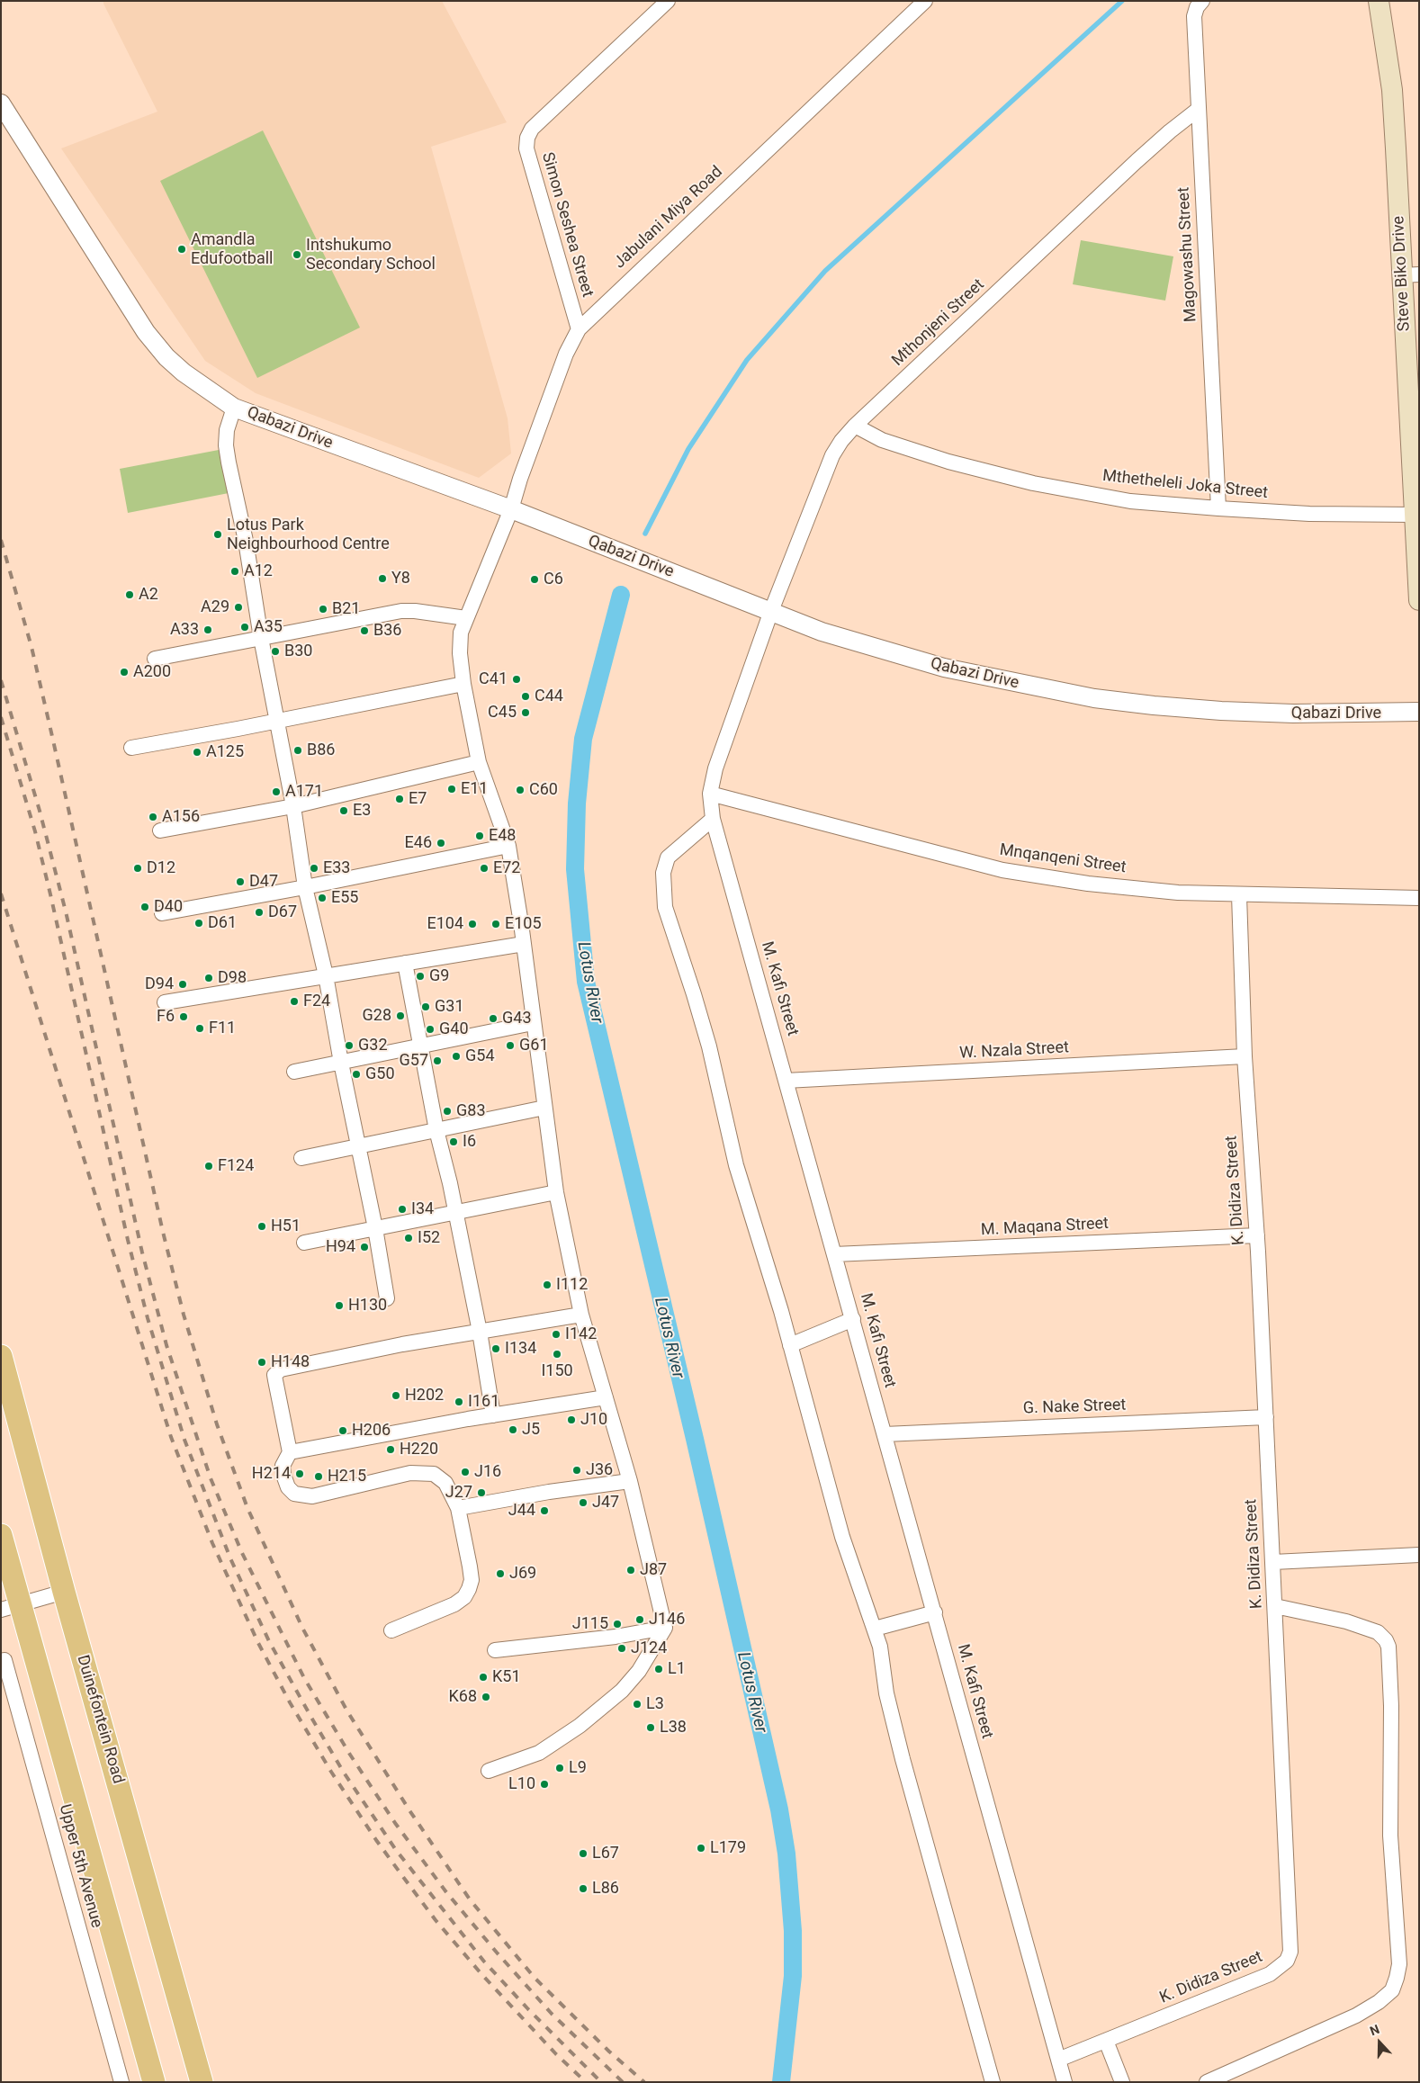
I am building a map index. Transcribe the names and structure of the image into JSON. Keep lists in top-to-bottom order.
{
  "streets": {
    "main road": ["Steve Biko Drive", "Duinefontein Road"],
    "street": [
      "Jabulani Miya Road",
      "Simon Seshea Street",
      "Magowashu Street",
      "Mthonjeni Street",
      "Qabazi Drive",
      "Mthetheleli Joka Street",
      "Mnqanqeni Street",
      "M. Kafi Street",
      "W. Nzala Street",
      "K. Didiza Street",
      "M. Maqana Street",
      "G. Nake Street",
      "Upper 5th Avenue"
    ]
  },
  "crossings": [
    ["Jabulani Miya Road", "Simon Seshea Street"],
    ["Jabulani Miya Road", "Qabazi Drive"],
    ["Magowashu Street", "Mthonjeni Street"],
    ["Magowashu Street", "Mthetheleli Joka Street"],
    ["Steve Biko Drive", "Mthetheleli Joka Street"],
    ["Mthonjeni Street", "Qabazi Drive"],
    ["Mthonjeni Street", "Mthetheleli Joka Street"],
    ["Mthonjeni Street", "M. Kafi Street"],
    ["Qabazi Drive", "M. Kafi Street"],
    ["Mnqanqeni Street", "M. Kafi Street"],
    ["Mnqanqeni Street", "K. Didiza Street"],
    ["M. Kafi Street", "W. Nzala Street"],
    ["M. Kafi Street", "K. Didiza Street"],
    ["M. Kafi Street", "M. Maqana Street"],
    ["M. Kafi Street", "G. Nake Street"],
    ["W. Nzala Street", "K. Didiza Street"],
    ["K. Didiza Street", "M. Maqana Street"],
    ["K. Didiza Street", "G. Nake Street"]
  ],
  "water": ["Lotus River"],
  "places": [
    "Amandla Edufootball",
    "Intshukumo Secondary School",
    "Lotus Park Neighbourhood Centre",
    "A12",
    "Y8",
    "C6",
    "A2",
    "A29",
    "B21",
    "A35",
    "A33",
    "B36",
    "B30",
    "A200",
    "C41",
    "C44",
    "C45",
    "B86",
    "A125",
    "E11",
    "C60",
    "A171",
    "E7",
    "E3",
    "A156",
    "E48",
    "E46",
    "D12",
    "E33",
    "E72",
    "D47",
    "E55",
    "D40",
    "D67",
    "D61",
    "E104",
    "E105",
    "G9",
    "D98",
    "D94",
    "F24",
    "G31",
    "G28",
    "F6",
    "G43",
    "F11",
    "G40",
    "G32",
    "G61",
    "G54",
    "G57",
    "G50",
    "G83",
    "I6",
    "F124",
    "I34",
    "H51",
    "I52",
    "H94",
    "I112",
    "H130",
    "I142",
    "I134",
    "I150",
    "H148",
    "H202",
    "I161",
    "J10",
    "J5",
    "H206",
    "H220",
    "J36",
    "J16",
    "H214",
    "H215",
    "J27",
    "J47",
    "J44",
    "J87",
    "J69",
    "J146",
    "J115",
    "J124",
    "L1",
    "K51",
    "K68",
    "L3",
    "L38",
    "L9",
    "L10",
    "L179",
    "L67",
    "L86"
  ],
  "north": "top"
}
